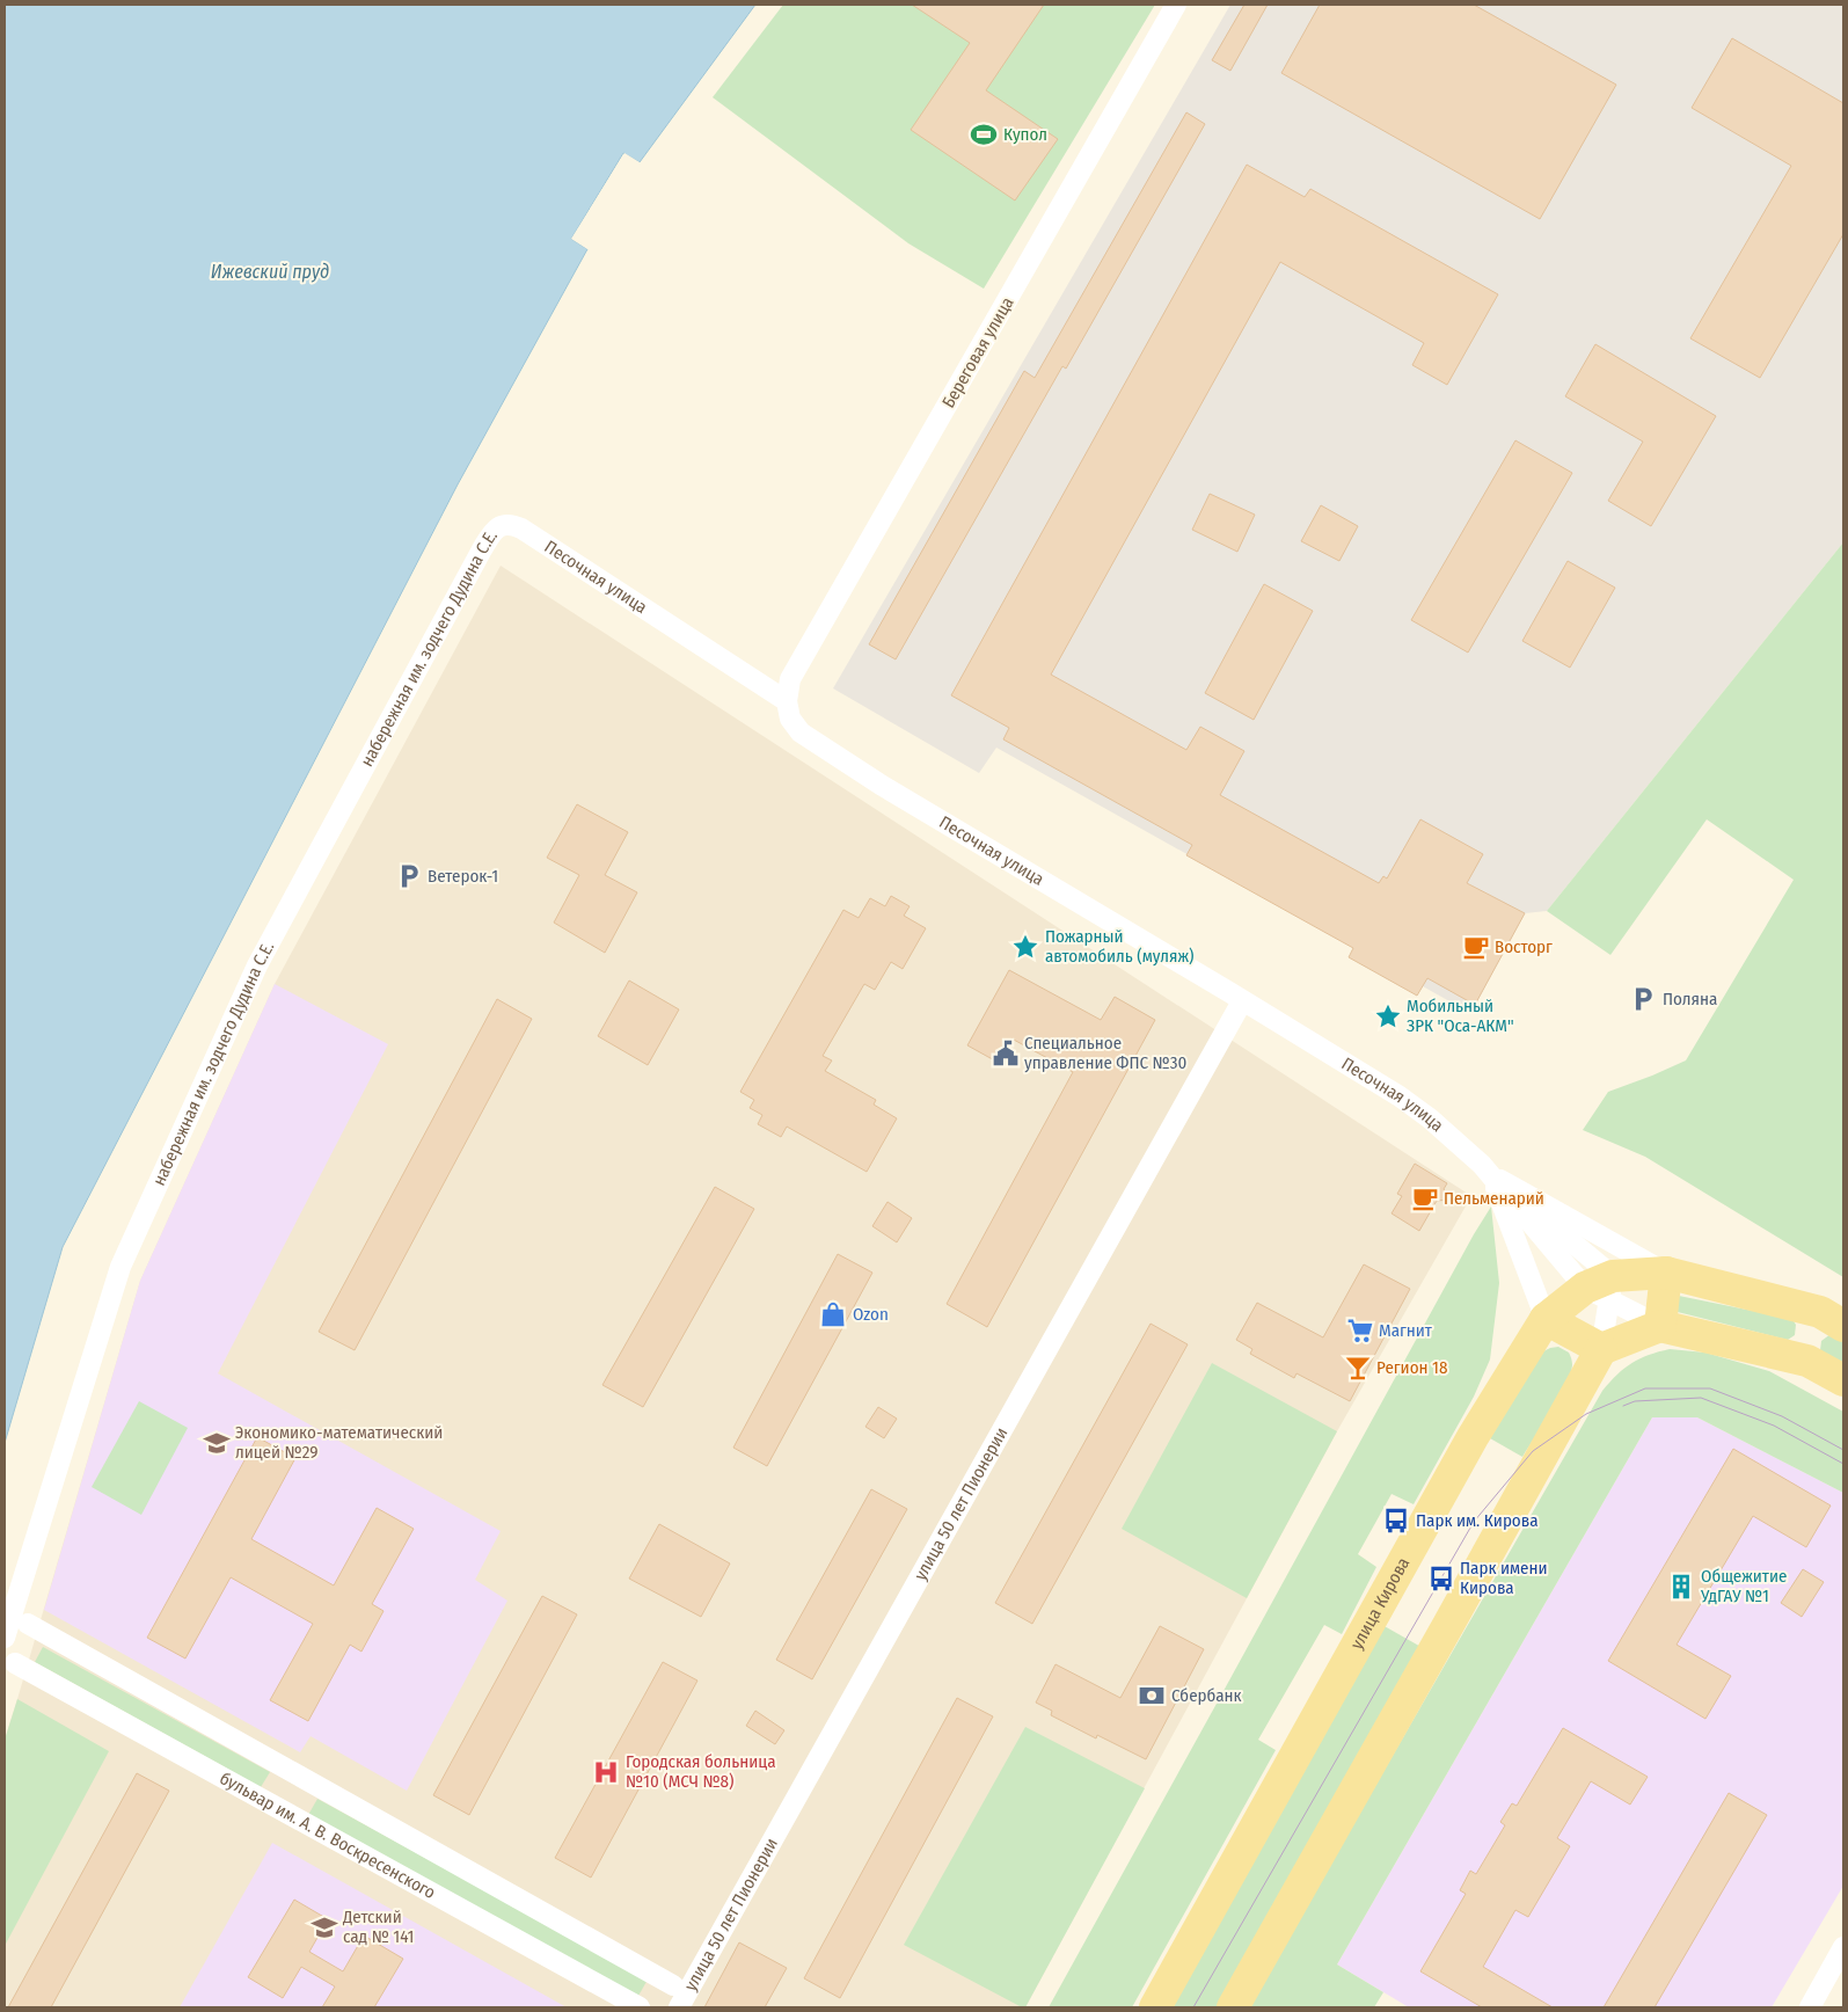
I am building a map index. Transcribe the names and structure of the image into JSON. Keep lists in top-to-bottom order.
{
  "streets": {
    "main road": ["Песочная улица", "улица Кирова"],
    "street": [
      "Береговая улица",
      "набережная им. зодчего Дудина С.Е.",
      "улица 50 лет Пионерии",
      "бульвар им. А. В. Воскресенского"
    ]
  },
  "crossings": [
    ["Береговая улица", "Песочная улица"],
    ["Песочная улица", "набережная им. зодчего Дудина С.Е."],
    ["Песочная улица", "улица 50 лет Пионерии"],
    ["Песочная улица", "улица Кирова"]
  ],
  "water": ["Ижевский пруд"],
  "places": {
    "sports": ["Купол"],
    "parking": ["Ветерок-1", "Поляна"],
    "place": ["Пожарный автомобиль (муляж)", "Мобильный ЗРК \"Оса-АКМ\""],
    "cafe": ["Восторг", "Пельменарий"],
    "public building": ["Специальное управление ФПС №30"],
    "shop": ["Ozon"],
    "supermarket": ["Магнит"],
    "bar": ["Регион 18"],
    "school or university": ["Экономико-математический лицей №29", "Детский сад № 141"],
    "bus stop": ["Парк им. Кирова", "Парк имени Кирова"],
    "building": ["Общежитие УдГАУ №1"],
    "bank": ["Сбербанк"],
    "hospital": ["Городская больница №10 (МСЧ №8)"]
  }
}
